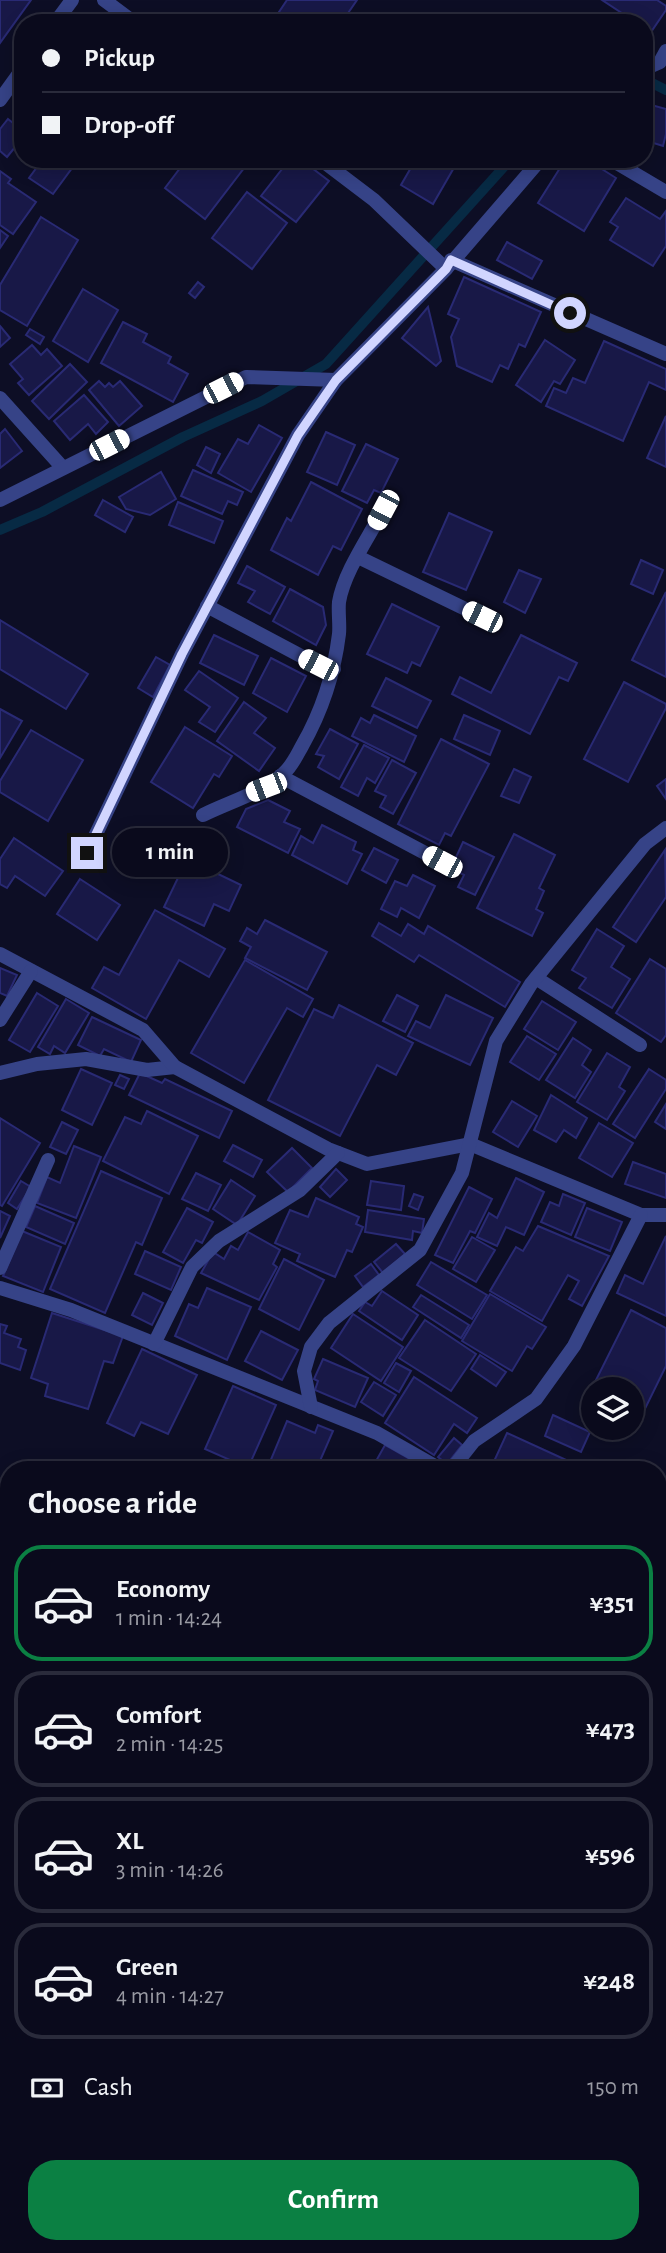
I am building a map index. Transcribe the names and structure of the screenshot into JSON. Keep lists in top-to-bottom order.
{
  "page": {
    "banner": ["Pickup", "Drop-off"],
    "bubble": "1 min",
    "heading": "Choose a ride",
    "list": [
      {
        "name": "Economy",
        "note": "1 min · 14:24",
        "value": "¥351"
      },
      {
        "name": "Comfort",
        "note": "2 min · 14:25",
        "value": "¥473"
      },
      {
        "name": "XL",
        "note": "3 min · 14:26",
        "value": "¥596"
      },
      {
        "name": "Green",
        "note": "4 min · 14:27",
        "value": "¥248"
      }
    ],
    "pay": ["Cash", "150 m"],
    "buttons": "Confirm"
  }
}
